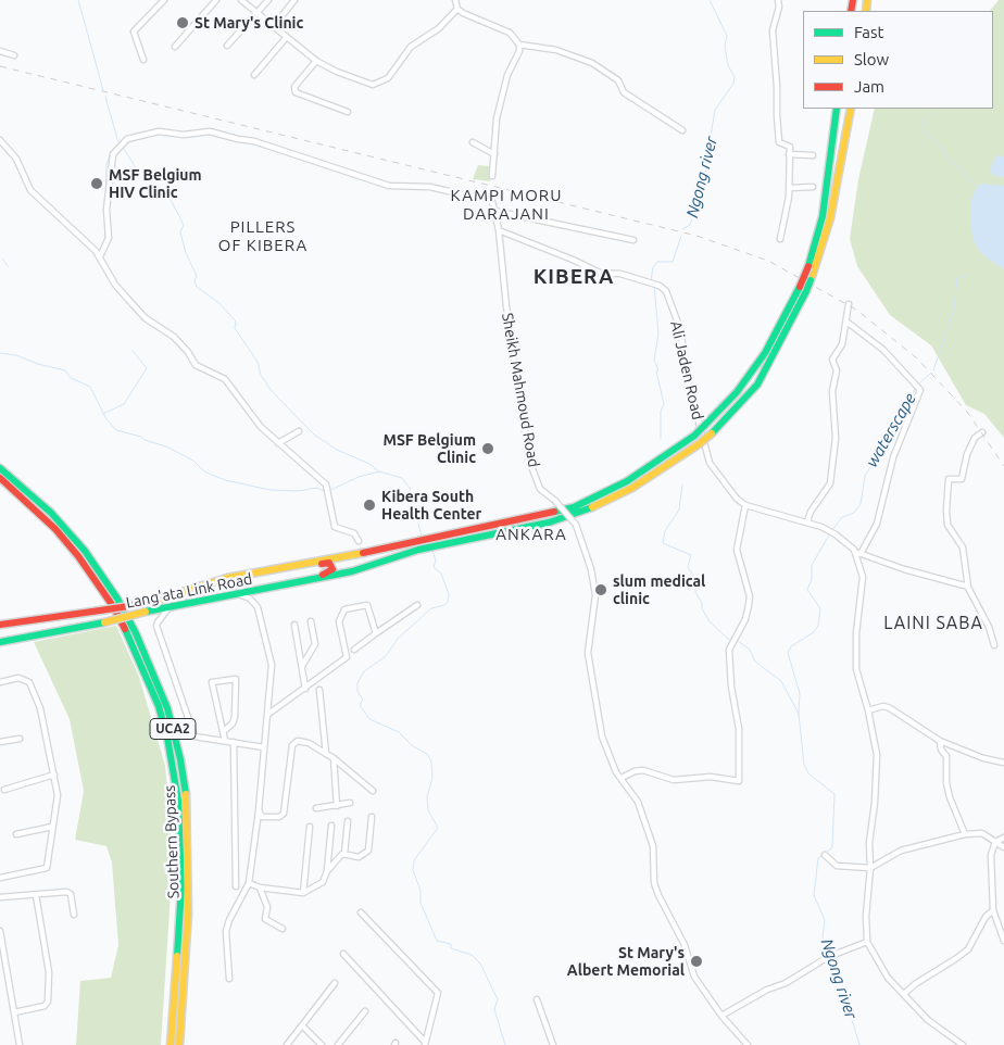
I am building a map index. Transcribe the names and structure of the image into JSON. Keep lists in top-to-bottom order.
{
  "streets": {
    "main road": ["Lang'ata Link Road", "UCA2", "Southern Bypass"],
    "street": ["Ali Jaden Road", "Sheikh Mahmoud Road"]
  },
  "crossings": [
    ["Ali Jaden Road", "Sheikh Mahmoud Road"]
  ],
  "districts": [
    "KAMPI MORU DARAJANI",
    "PILLERS OF KIBERA",
    "KIBERA",
    "ANKARA",
    "LAINI SABA"
  ],
  "water": ["Ngong river", "waterscape"],
  "places": [
    "St Mary's Clinic",
    "MSF Belgium HIV Clinic",
    "MSF Belgium Clinic",
    "Kibera South Health Center",
    "slum medical clinic",
    "St Mary's Albert Memorial"
  ],
  "legend": ["Fast", "Slow", "Jam"]
}
